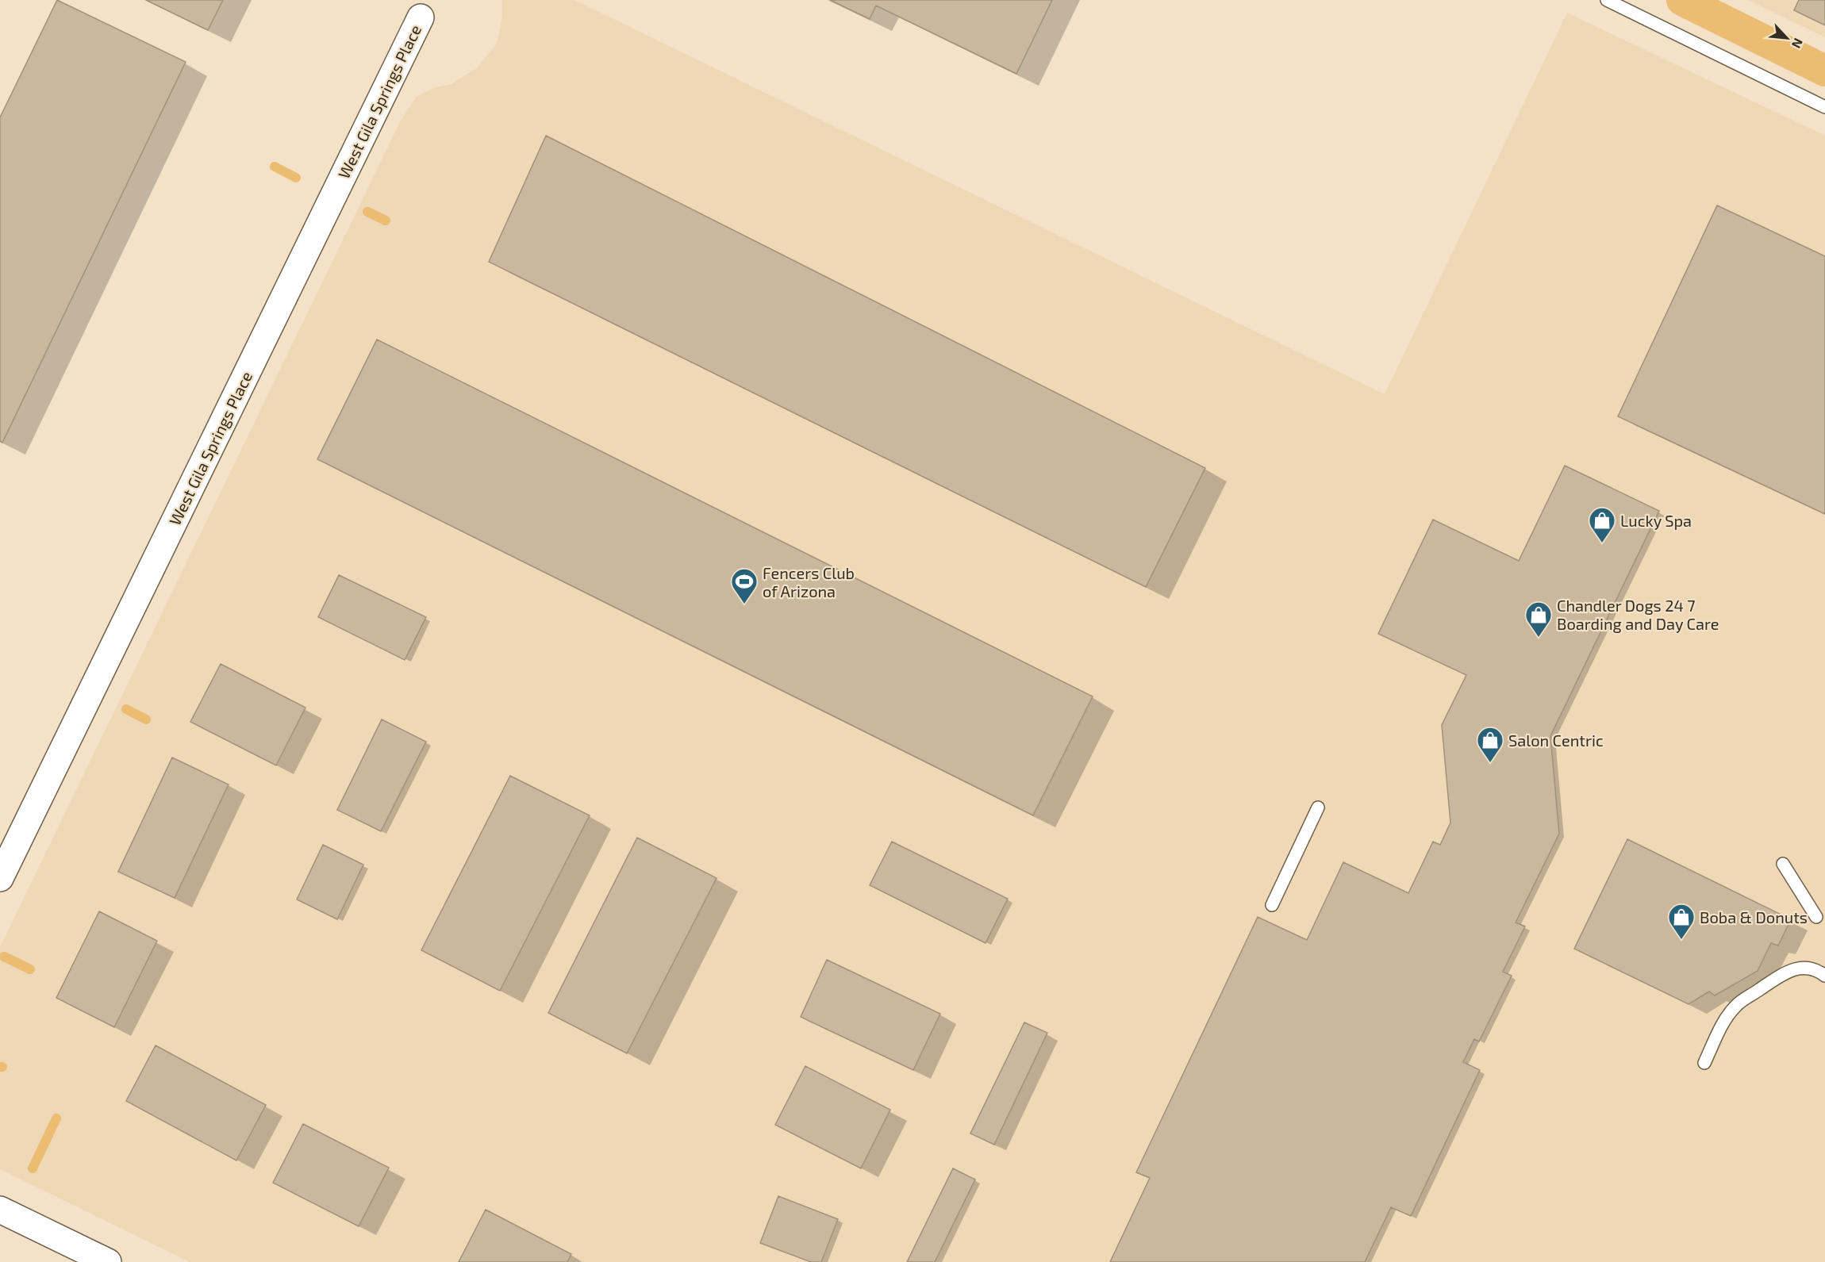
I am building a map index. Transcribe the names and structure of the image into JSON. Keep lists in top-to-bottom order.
{
  "streets": {
    "street": ["West Gila Springs Place"]
  },
  "places": {
    "shop": [
      "Lucky Spa",
      "Chandler Dogs 24 7 Boarding and Day Care",
      "Salon Centric",
      "Boba & Donuts"
    ],
    "sports": ["Fencers Club of Arizona"]
  },
  "north": "bottom right"
}
